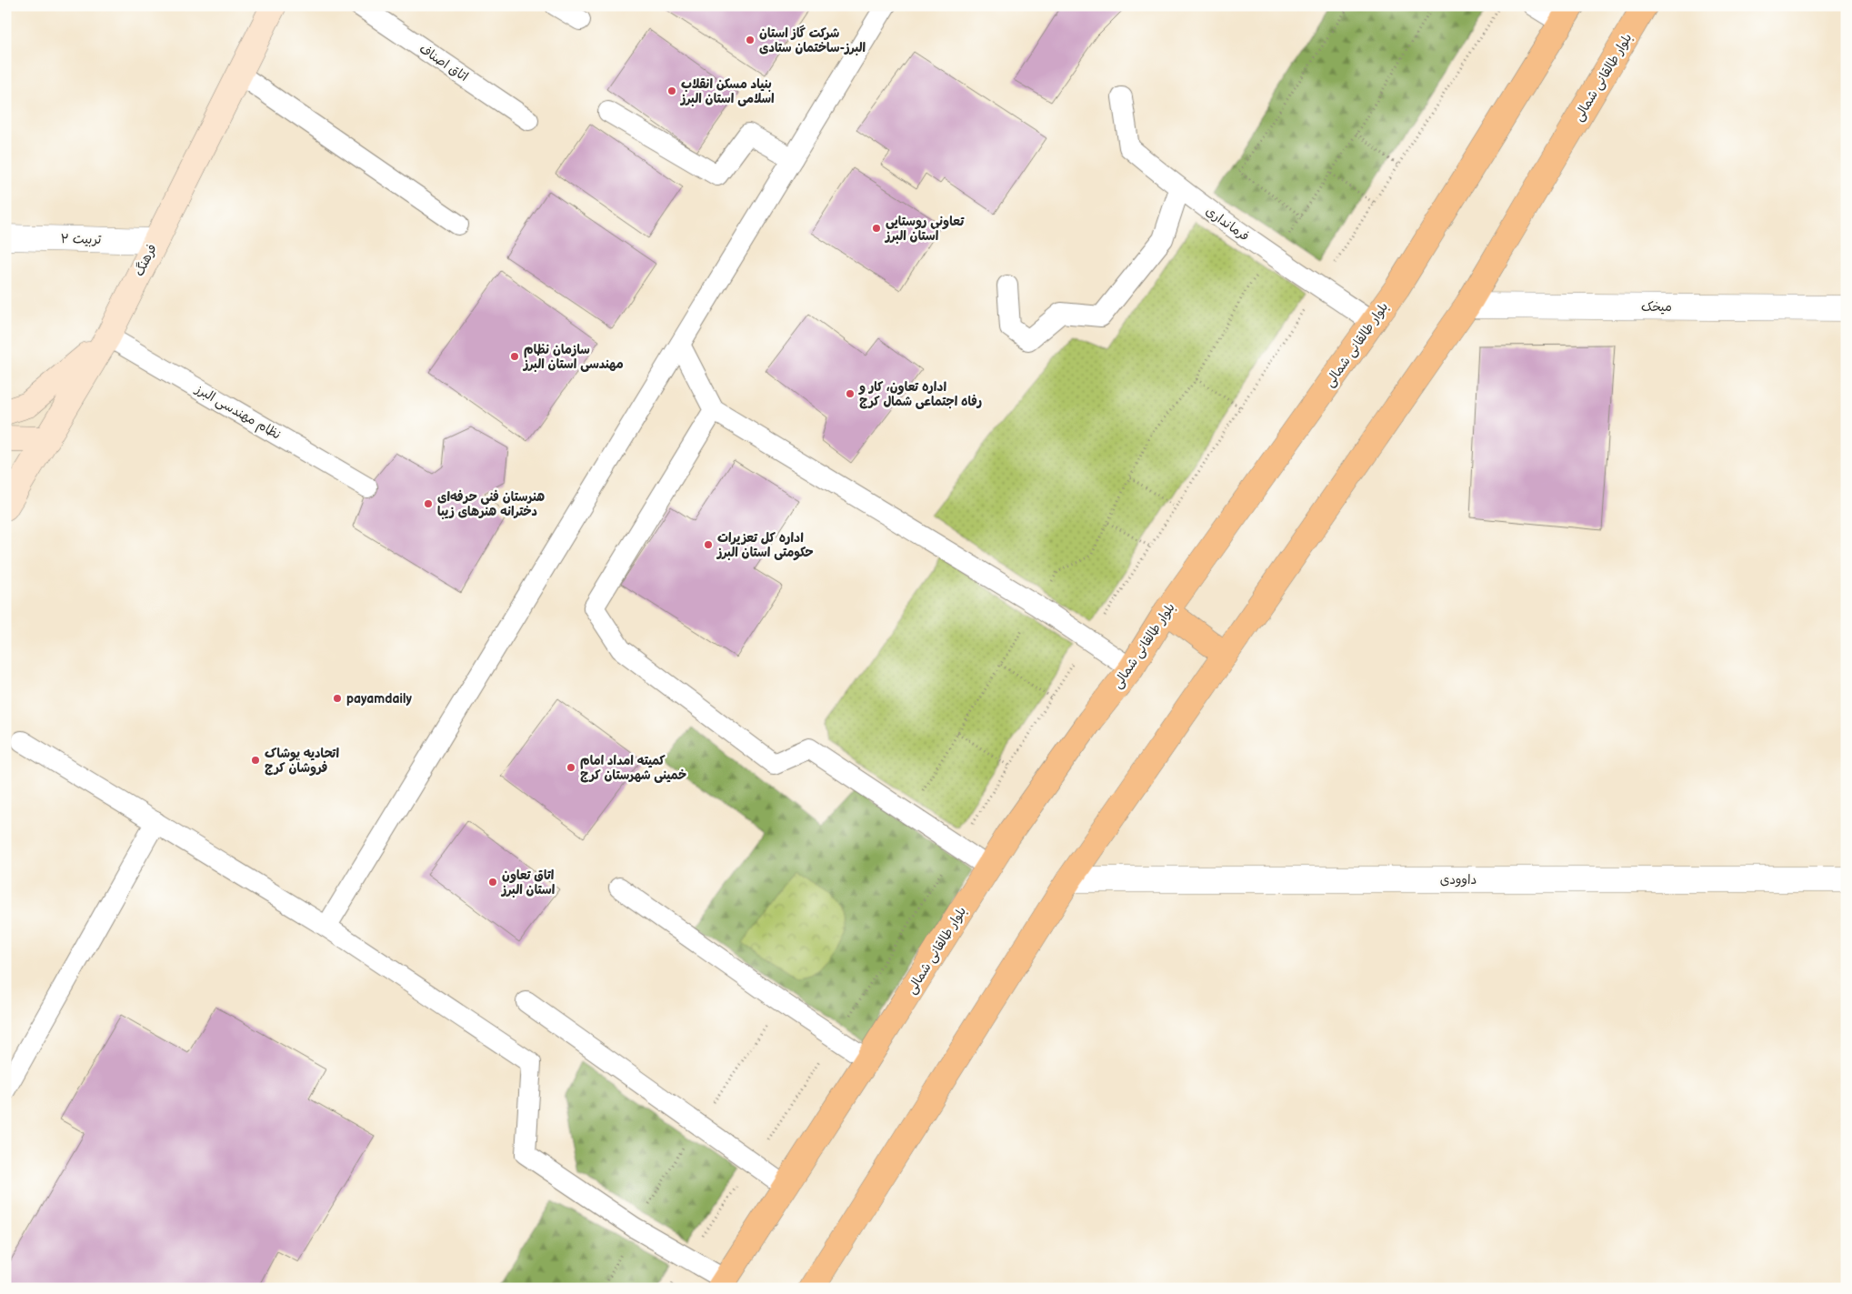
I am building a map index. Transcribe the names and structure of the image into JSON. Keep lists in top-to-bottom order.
{
  "streets": {
    "main road": ["بلوار طالقانی شمالی", "فرهنگ"],
    "street": ["تربیت ۲", "میخک", "داوودی"],
    "lane": ["اتاق اصناف", "فرمانداری", "نظام مهندسی البرز"]
  },
  "crossings": [
    ["بلوار طالقانی شمالی", "فرمانداری"],
    ["بلوار طالقانی شمالی", "میخک"],
    ["بلوار طالقانی شمالی", "داوودی"],
    ["تربیت ۲", "فرهنگ"],
    ["فرهنگ", "نظام مهندسی البرز"]
  ],
  "places": [
    "شرکت گاز استان البرز-ساختمان ستادی",
    "بنیاد مسکن انقلاب اسلامی استان البرز",
    "تعاونی روستایی استان البرز",
    "سازمان نظام مهندسی استان البرز",
    "اداره تعاون، کار و رفاه اجتماعی شمال کرج",
    "هنرستان فنی حرفه‌ای دخترانه هنرهای زیبا",
    "اداره کل تعزیرات حکومتی استان البرز",
    "payamdaily",
    "اتحادیه پوشاک فروشان کرج",
    "کمیته امداد امام خمینی شهرستان کرج",
    "اتاق تعاون استان البرز"
  ]
}
